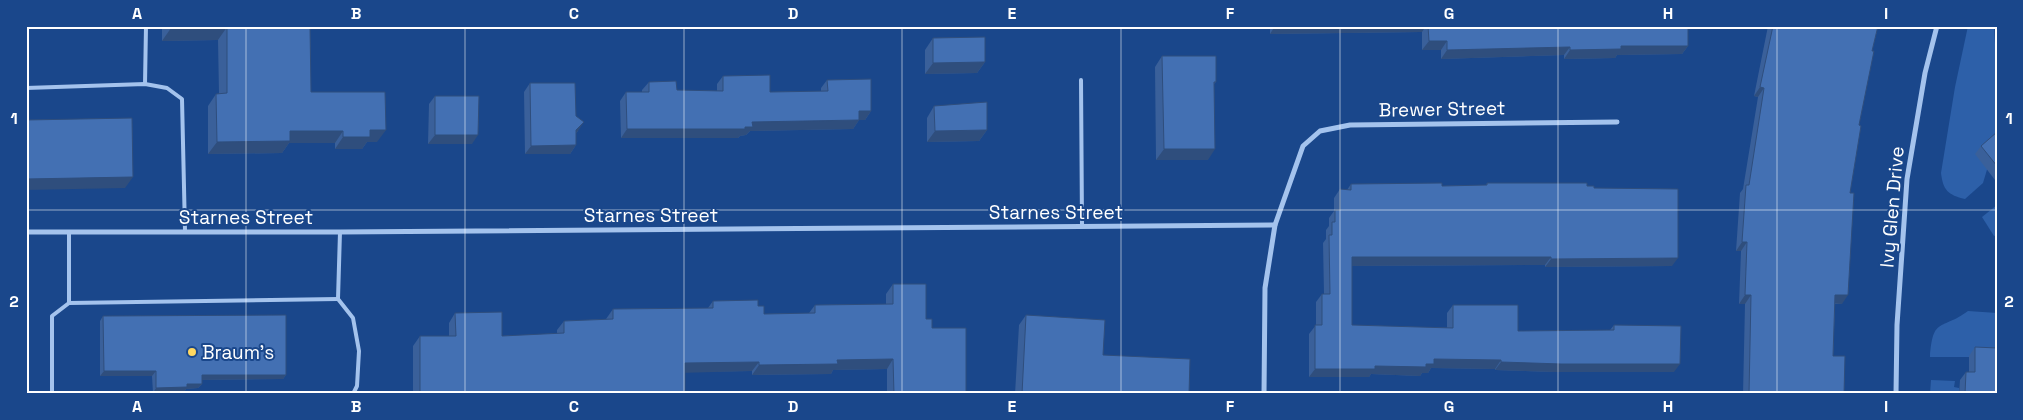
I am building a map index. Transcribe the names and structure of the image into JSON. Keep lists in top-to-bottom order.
{
  "streets": {
    "street": ["Brewer Street", "Ivy Glen Drive", "Starnes Street"]
  },
  "crossings": [
    ["Brewer Street", "Starnes Street"]
  ],
  "places": ["Braum's"],
  "grid": {
    "columns": [
      "A",
      "B",
      "C",
      "D",
      "E",
      "F",
      "G",
      "H",
      "I"
    ],
    "rows": ["1", "2"]
  }
}
